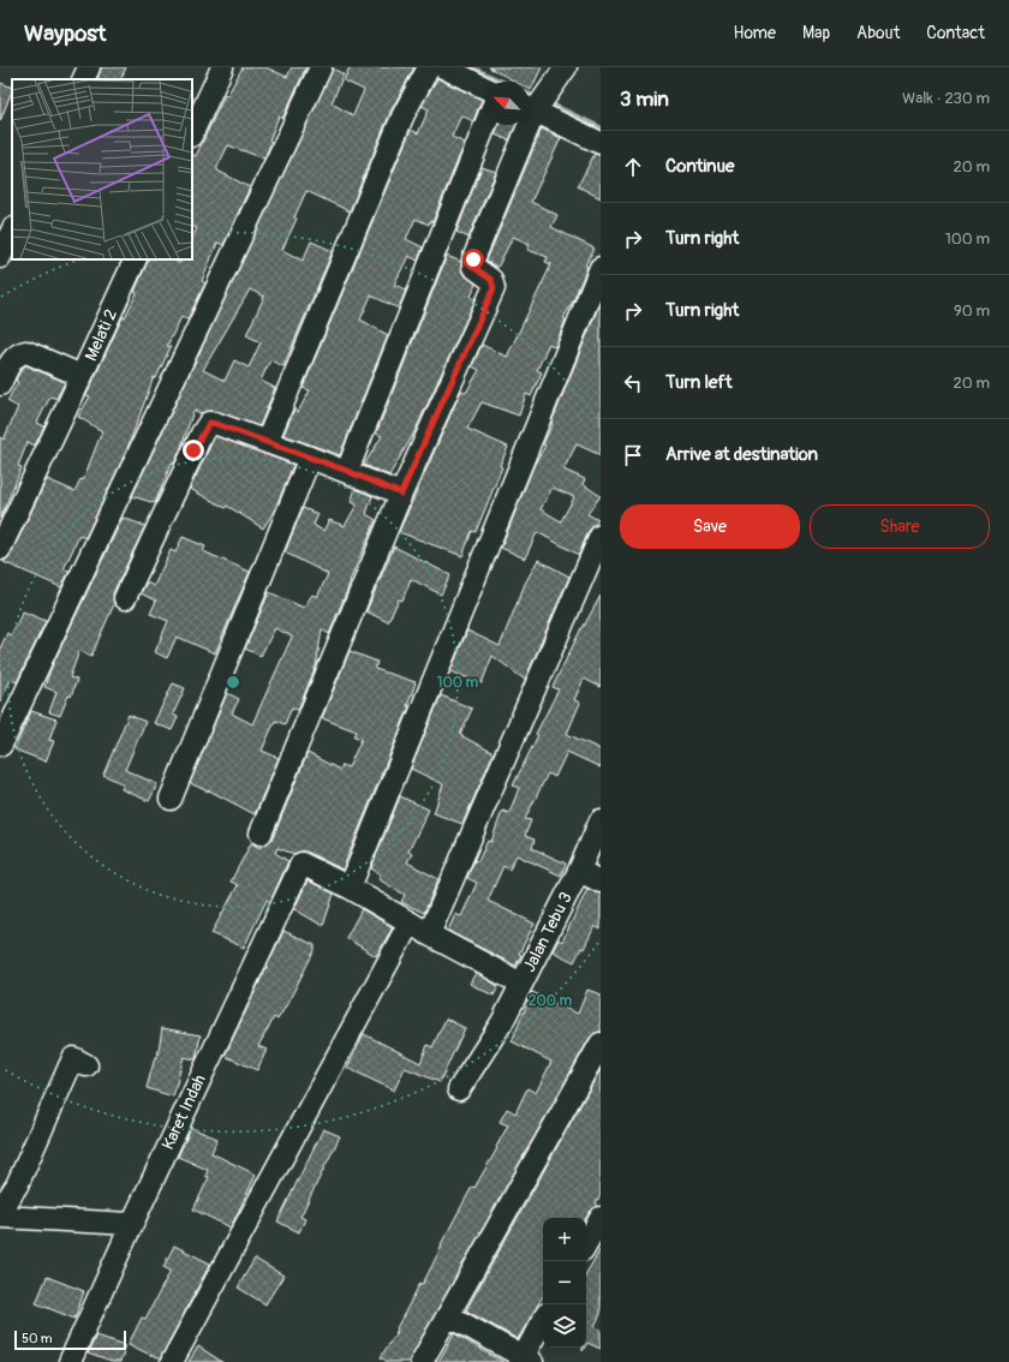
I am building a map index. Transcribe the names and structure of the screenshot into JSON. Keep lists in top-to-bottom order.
{
  "streets": {
    "street": ["Melati 2", "Jalan Tebu 3", "Karet Indah"]
  },
  "scale_bar": "50 m",
  "north": "top left",
  "page": {
    "header": "Waypost",
    "nav": [
      "Home",
      "Map",
      "About",
      "Contact"
    ],
    "heading": ["3 min", "Walk · 230 m"],
    "list": [
      ["Continue", "20 m"],
      ["Turn right", "100 m"],
      ["Turn right", "90 m"],
      ["Turn left", "20 m"],
      "Arrive at destination"
    ],
    "buttons": ["Save", "Share"],
    "map_buttons": ["+", "−"],
    "scale": "50 m"
  },
  "rings": ["100 m", "200 m"]
}
